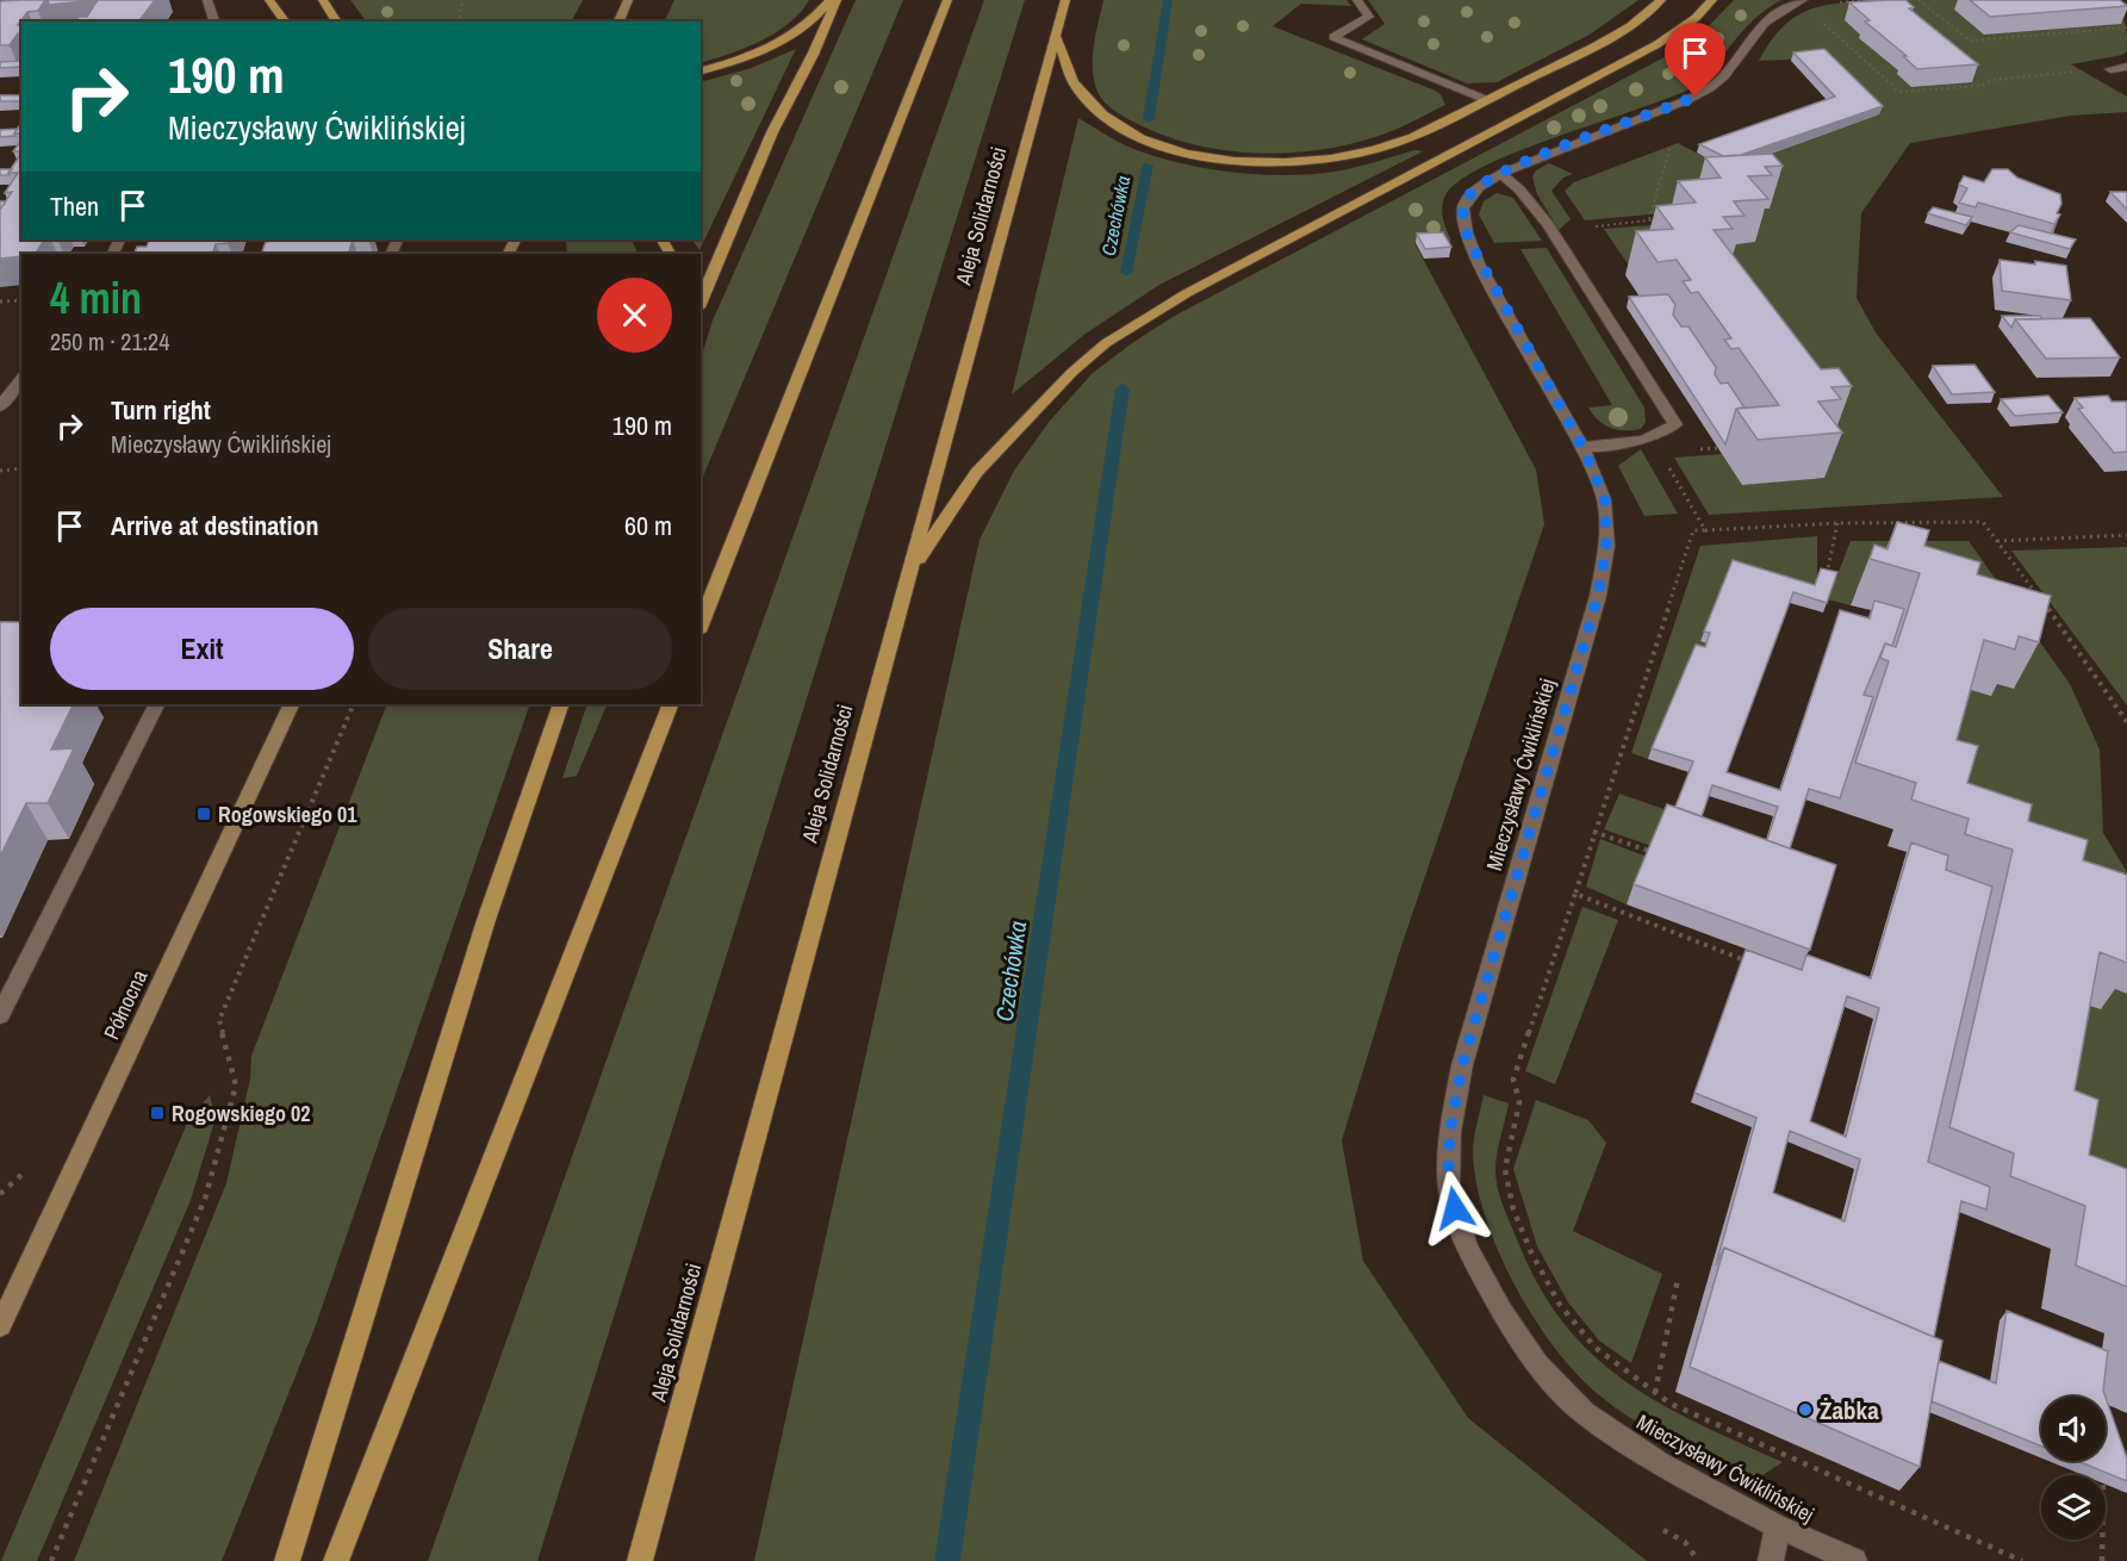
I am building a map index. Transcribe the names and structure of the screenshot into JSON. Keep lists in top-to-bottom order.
{
  "streets": {
    "main road": ["Aleja Solidarności"],
    "street": ["Mieczysławy Ćwiklińskiej", "Północna"]
  },
  "water": ["Czechówka"],
  "places": {
    "transit": ["Rogowskiego 01", "Rogowskiego 02"],
    "other": ["Żabka"]
  },
  "page": {
    "turn": ["190 m", "Mieczysławy Ćwiklińskiej"],
    "then": "Then",
    "heading": ["4 min", "250 m · 21:24"],
    "list": [
      {
        "name": "Turn right",
        "note": "Mieczysławy Ćwiklińskiej",
        "value": "190 m"
      },
      {
        "name": "Arrive at destination",
        "value": "60 m"
      }
    ],
    "buttons": ["Exit", "Share"]
  }
}
